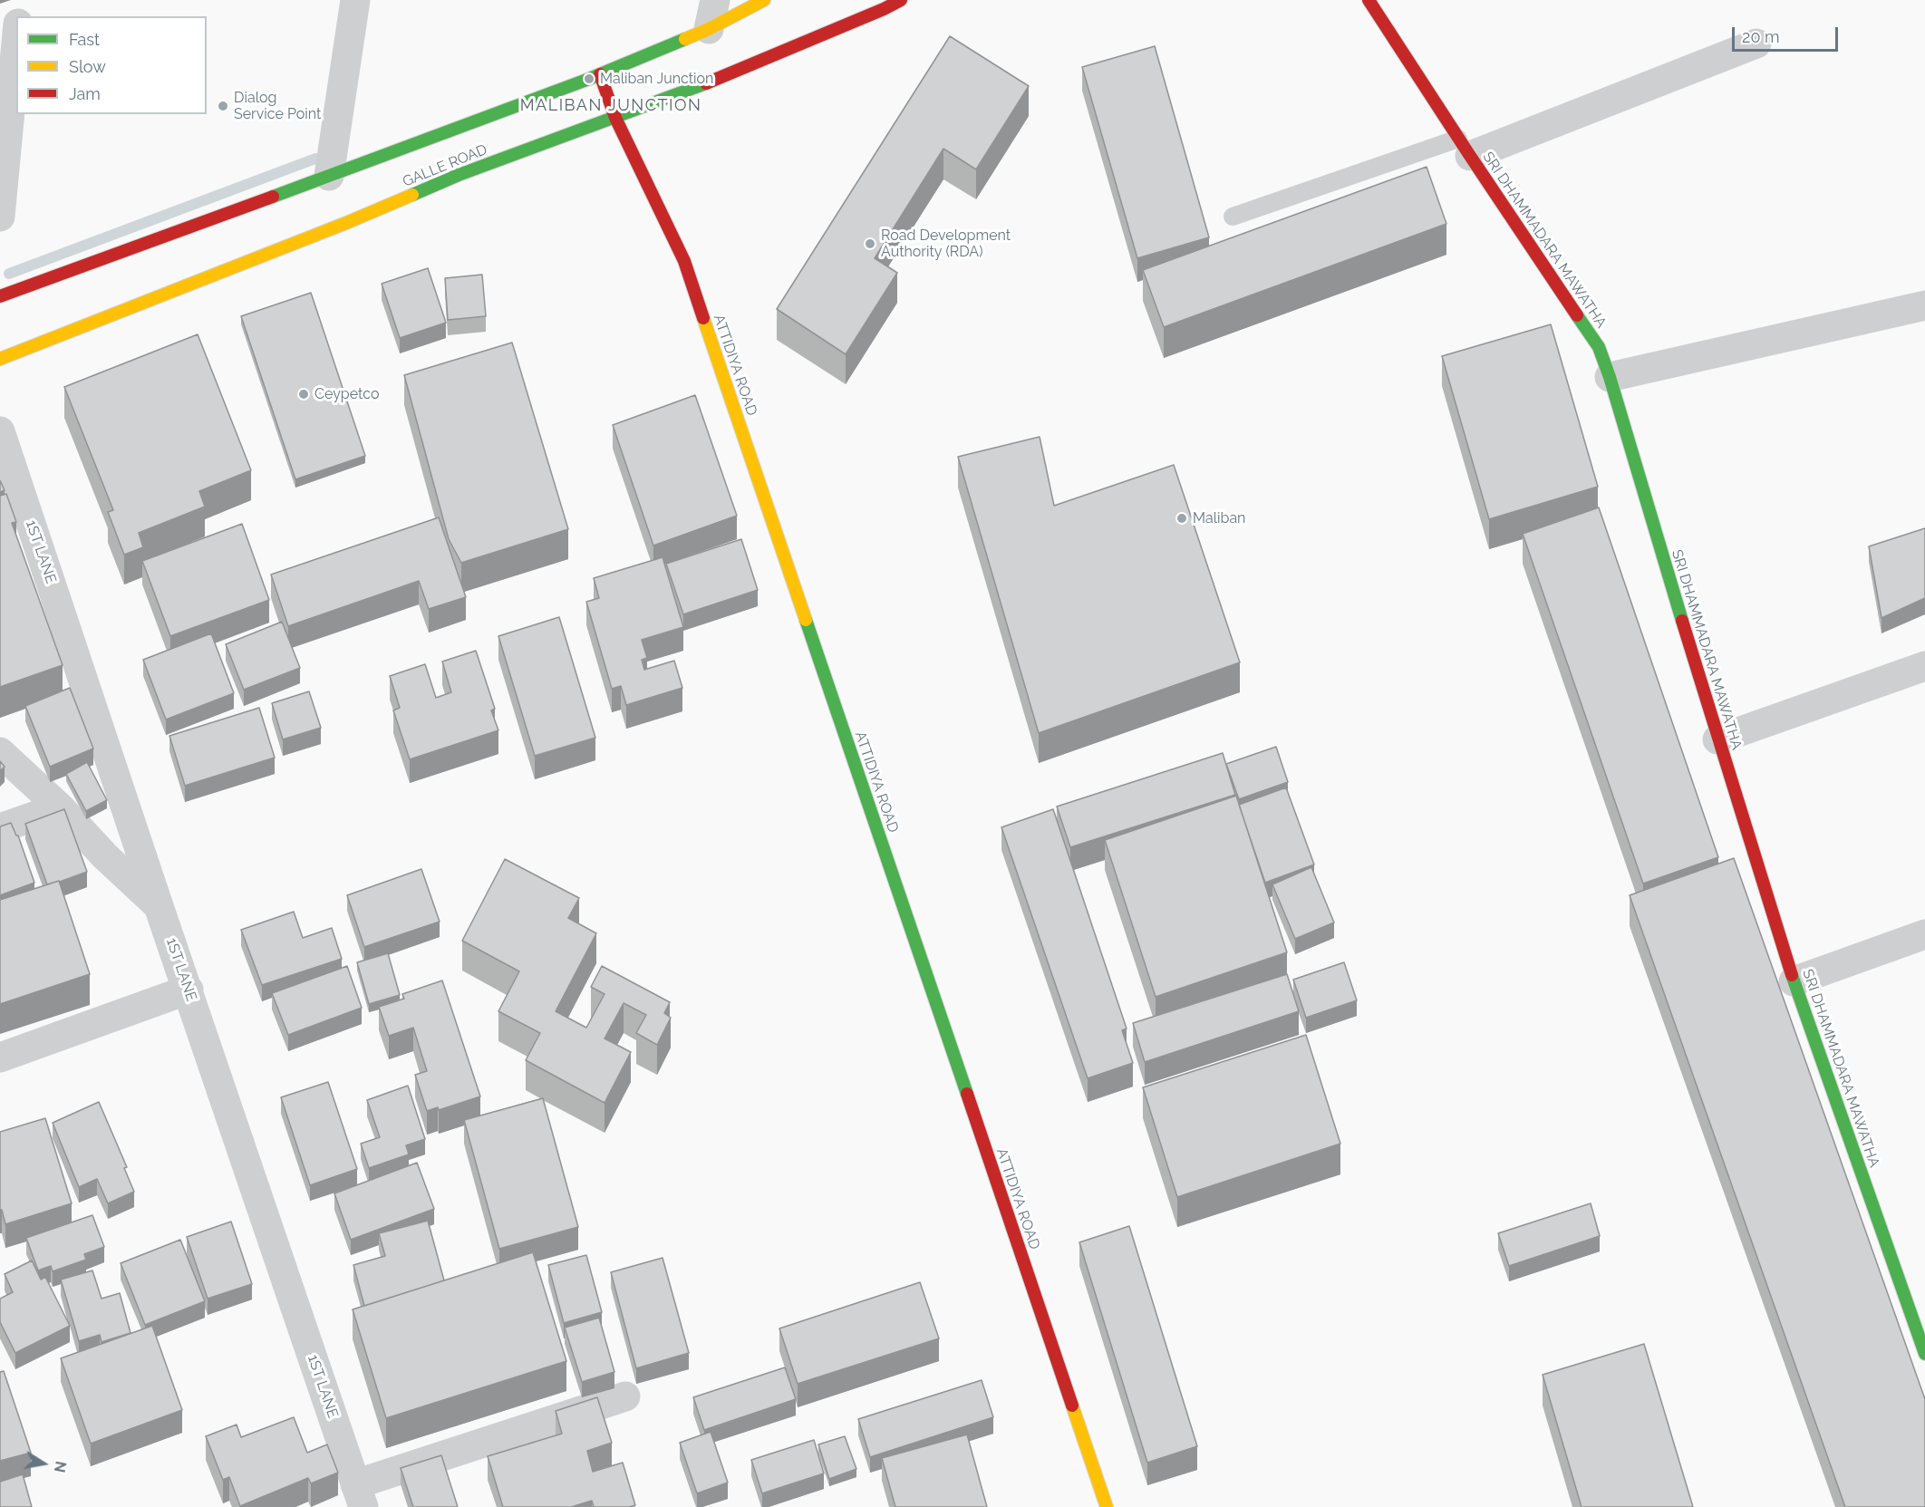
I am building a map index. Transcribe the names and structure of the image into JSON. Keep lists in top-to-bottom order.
{
  "streets": {
    "main road": ["GALLE ROAD", "SRI DHAMMADARA MAWATHA", "ATTIDIYA ROAD"],
    "street": ["1ST LANE"]
  },
  "crossings": [
    ["GALLE ROAD", "ATTIDIYA ROAD"]
  ],
  "districts": ["MALIBAN JUNCTION"],
  "places": [
    "Maliban Junction",
    "Dialog Service Point",
    "Road Development Authority (RDA)",
    "Ceypetco",
    "Maliban"
  ],
  "legend": ["Fast", "Slow", "Jam"],
  "scale_bar": "20 m",
  "north": "right"
}
